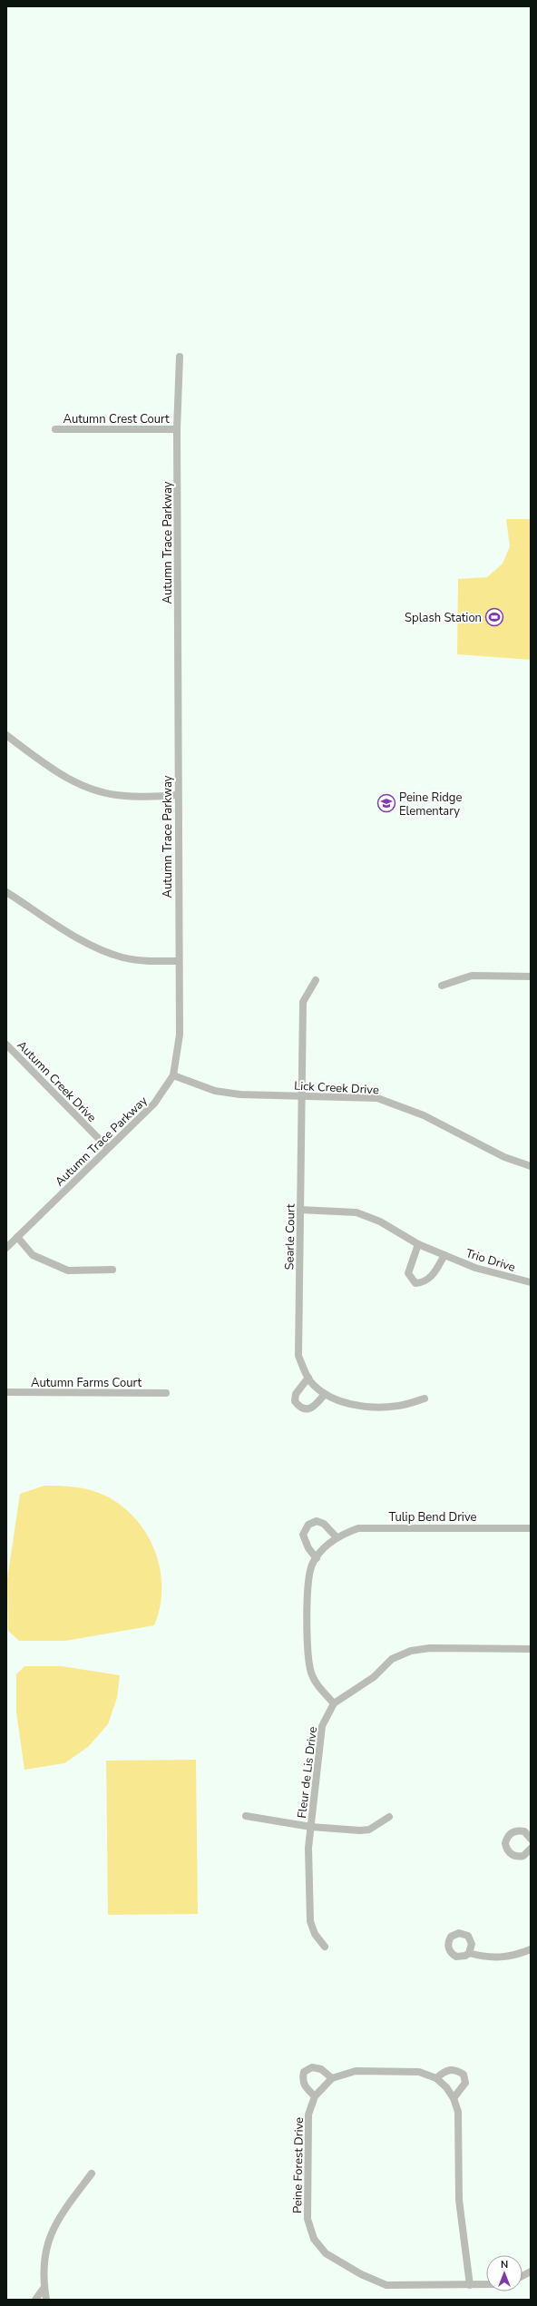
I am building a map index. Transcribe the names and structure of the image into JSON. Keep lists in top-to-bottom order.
{
  "streets": {
    "street": [
      "Autumn Crest Court",
      "Autumn Trace Parkway",
      "Autumn Creek Drive",
      "Lick Creek Drive",
      "Searle Court",
      "Trio Drive",
      "Autumn Farms Court",
      "Tulip Bend Drive",
      "Fleur de Lis Drive",
      "Peine Forest Drive"
    ]
  },
  "crossings": [
    ["Autumn Crest Court", "Autumn Trace Parkway"],
    ["Autumn Trace Parkway", "Autumn Creek Drive"],
    ["Autumn Trace Parkway", "Lick Creek Drive"],
    ["Lick Creek Drive", "Searle Court"],
    ["Searle Court", "Trio Drive"],
    ["Tulip Bend Drive", "Fleur de Lis Drive"]
  ],
  "places": {
    "sports": ["Splash Station"],
    "school or university": ["Peine Ridge Elementary"]
  },
  "north": "top"
}
